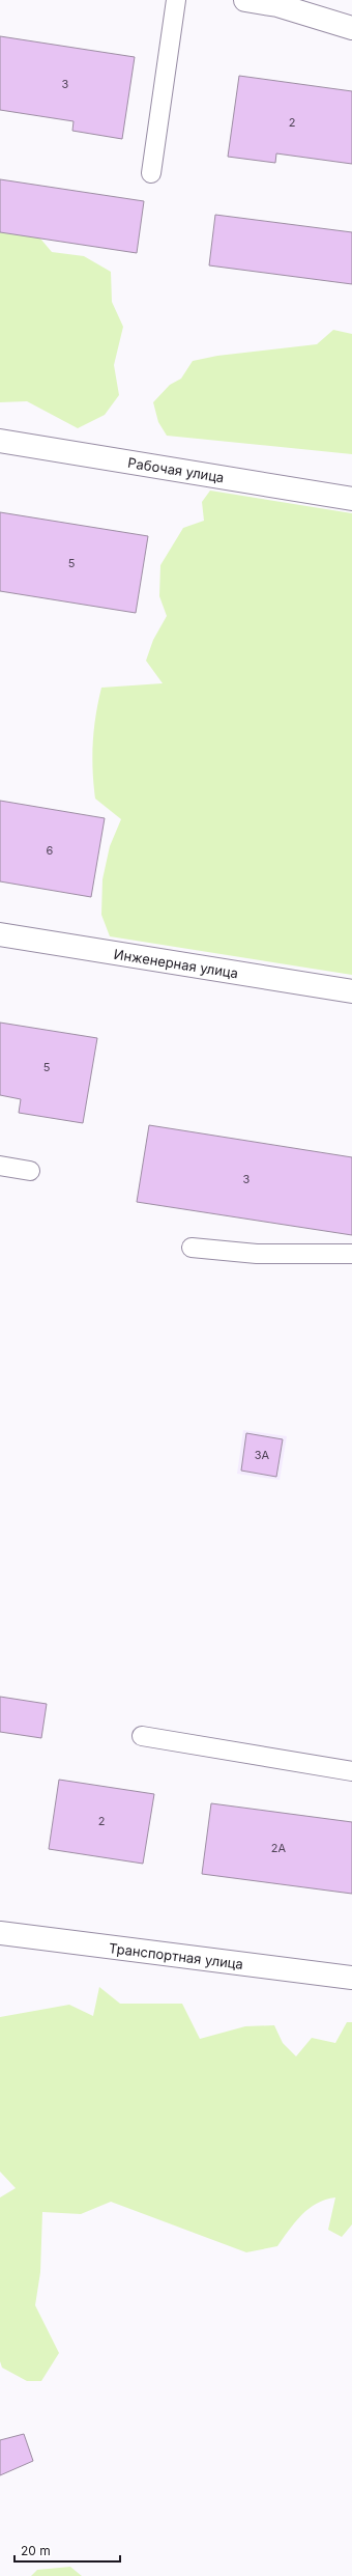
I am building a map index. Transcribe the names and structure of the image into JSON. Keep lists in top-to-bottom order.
{
  "streets": {
    "street": ["Рабочая улица", "Инженерная улица", "Транспортная улица"]
  },
  "house_numbers": [
    "3",
    "2",
    "5",
    "6",
    "5",
    "3",
    "3А",
    "2",
    "2А"
  ],
  "scale_bar": "20 m"
}
